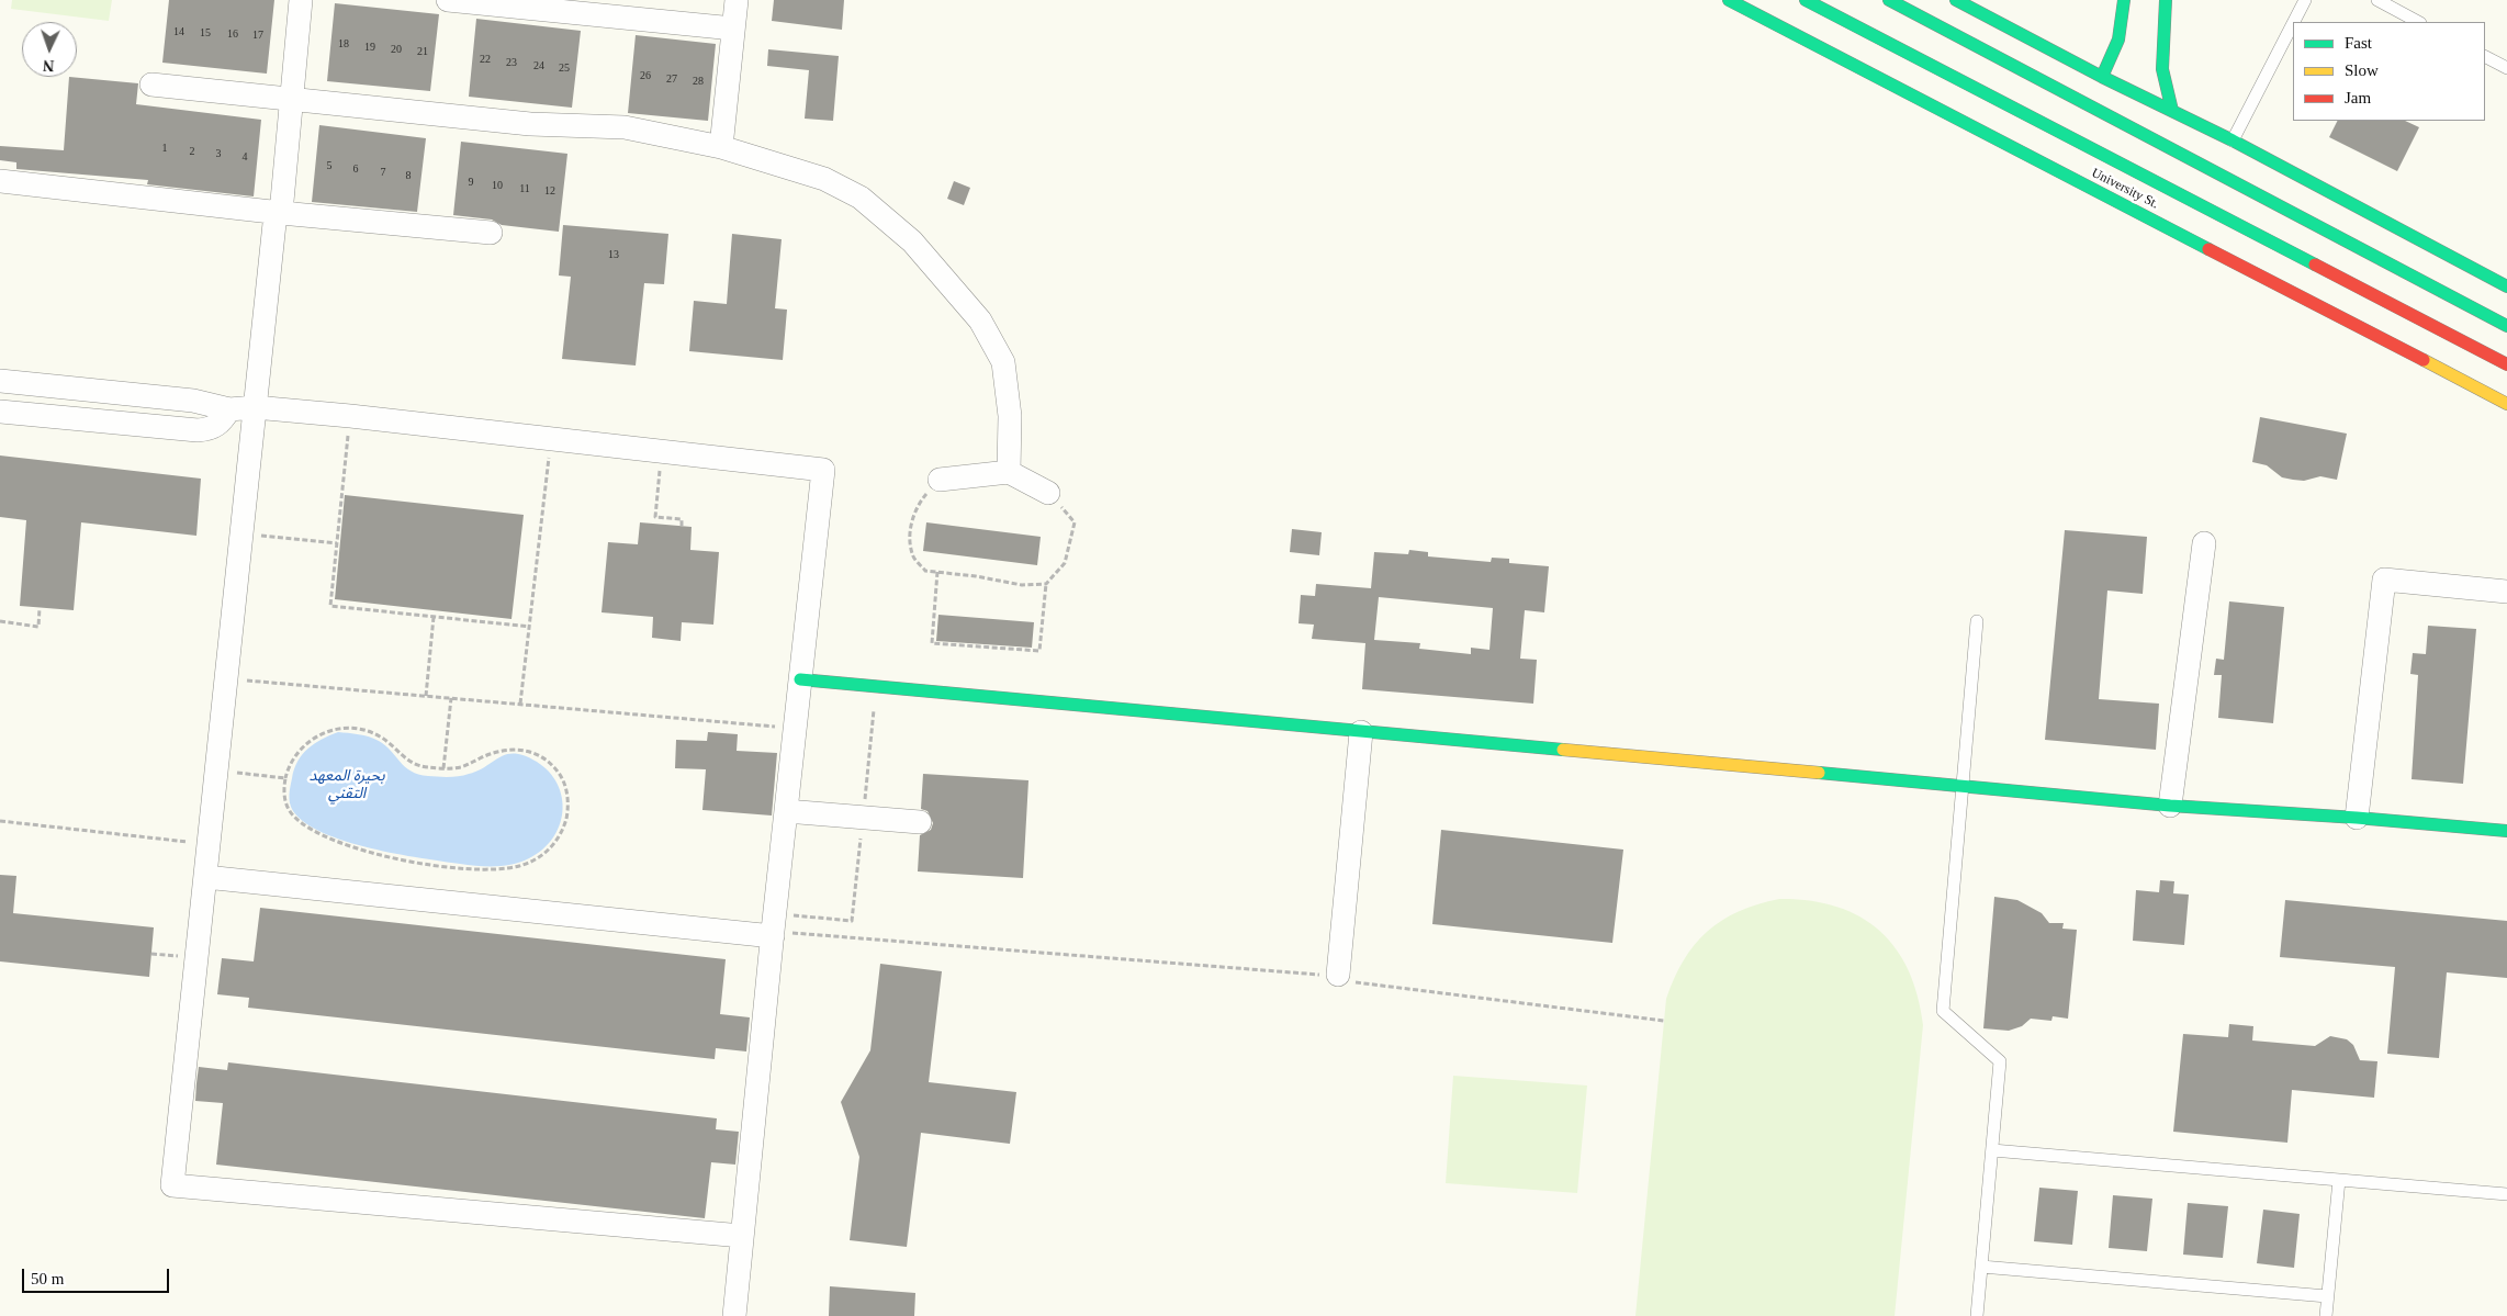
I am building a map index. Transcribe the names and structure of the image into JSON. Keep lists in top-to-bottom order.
{
  "streets": {
    "street": ["University St."]
  },
  "water": ["بحيرة المعهد التقني"],
  "house_numbers": [
    "14",
    "15",
    "16",
    "17",
    "18",
    "19",
    "20",
    "21",
    "22",
    "23",
    "24",
    "25",
    "26",
    "27",
    "28",
    "1",
    "2",
    "3",
    "4",
    "5",
    "6",
    "7",
    "8",
    "9",
    "10",
    "11",
    "12",
    "13"
  ],
  "legend": ["Fast", "Slow", "Jam"],
  "scale_bar": "50 m",
  "north": "bottom"
}
